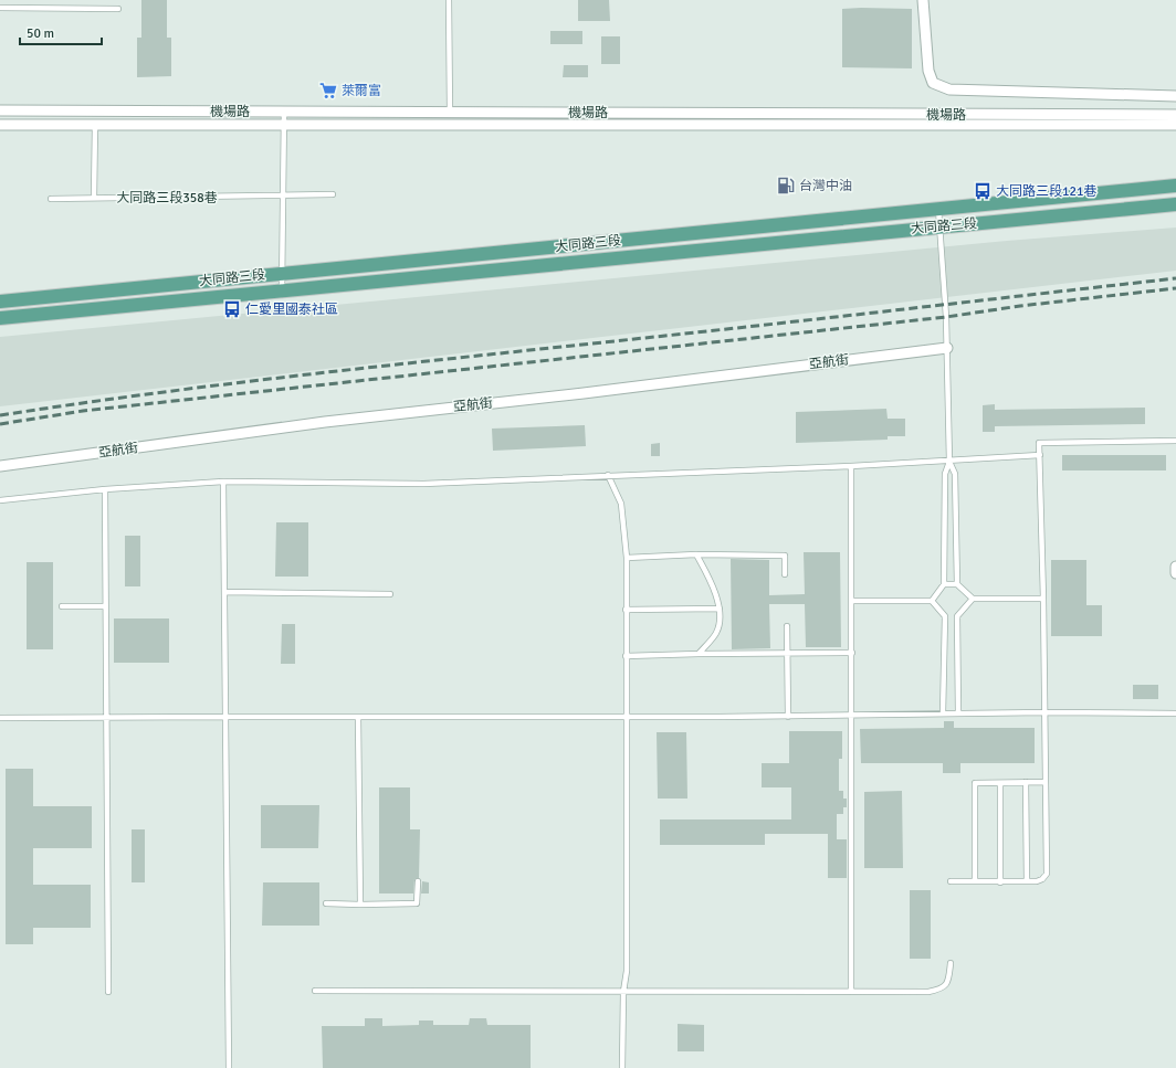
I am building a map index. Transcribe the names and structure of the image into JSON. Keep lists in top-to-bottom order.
{
  "streets": {
    "main road": ["大同路三段"],
    "street": ["機場路", "亞航街"],
    "lane": ["大同路三段358巷"]
  },
  "places": {
    "supermarket": ["萊爾富"],
    "fuel station": ["台灣中油"],
    "bus stop": ["大同路三段121巷", "仁愛里國泰社區"]
  },
  "scale_bar": "50 m"
}
